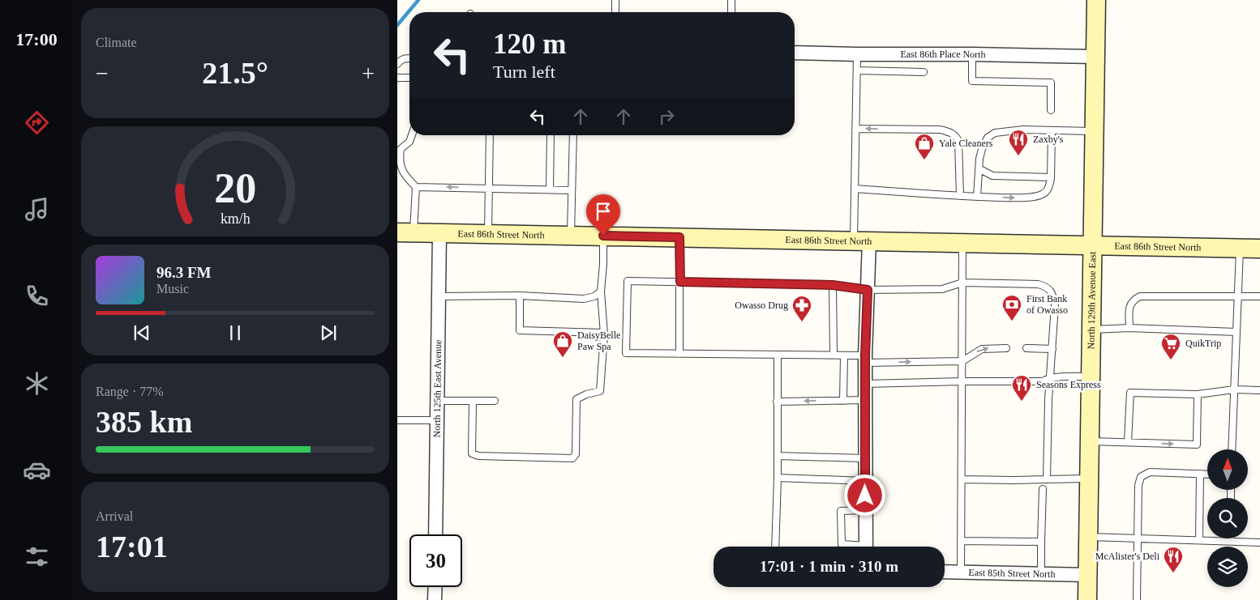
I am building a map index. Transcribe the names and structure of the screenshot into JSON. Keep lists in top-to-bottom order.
{
  "streets": {
    "main road": ["East 86th Street North", "North 129th Avenue East"],
    "street": ["East 86th Place North", "North 125th East Avenue", "East 85th Street North"]
  },
  "crossings": [
    ["East 86th Place North", "North 129th Avenue East"],
    ["East 86th Street North", "North 129th Avenue East"],
    ["East 86th Street North", "North 125th East Avenue"],
    ["North 129th Avenue East", "East 85th Street North"]
  ],
  "places": {
    "restaurant": ["Zaxby's", "Seasons Express", "McAlister's Deli"],
    "shop": ["Yale Cleaners", "DaisyBelle Paw Spa"],
    "bank": ["First Bank of Owasso"],
    "pharmacy": ["Owasso Drug"],
    "supermarket": ["QuikTrip"]
  },
  "north": "top",
  "page": {
    "tabs": "17:00",
    "tile": [
      "Climate",
      ["Range · 77%", "385 km"],
      ["Arrival", "17:01"]
    ],
    "turn": ["120 m", "Turn left"],
    "heat": ["−", "21.5°", "+"],
    "song": ["96.3 FM", "Music"],
    "limit": "30",
    "trip": "17:01 · 1 min · 310 m",
    "gauge": ["20", "km/h"]
  }
}
